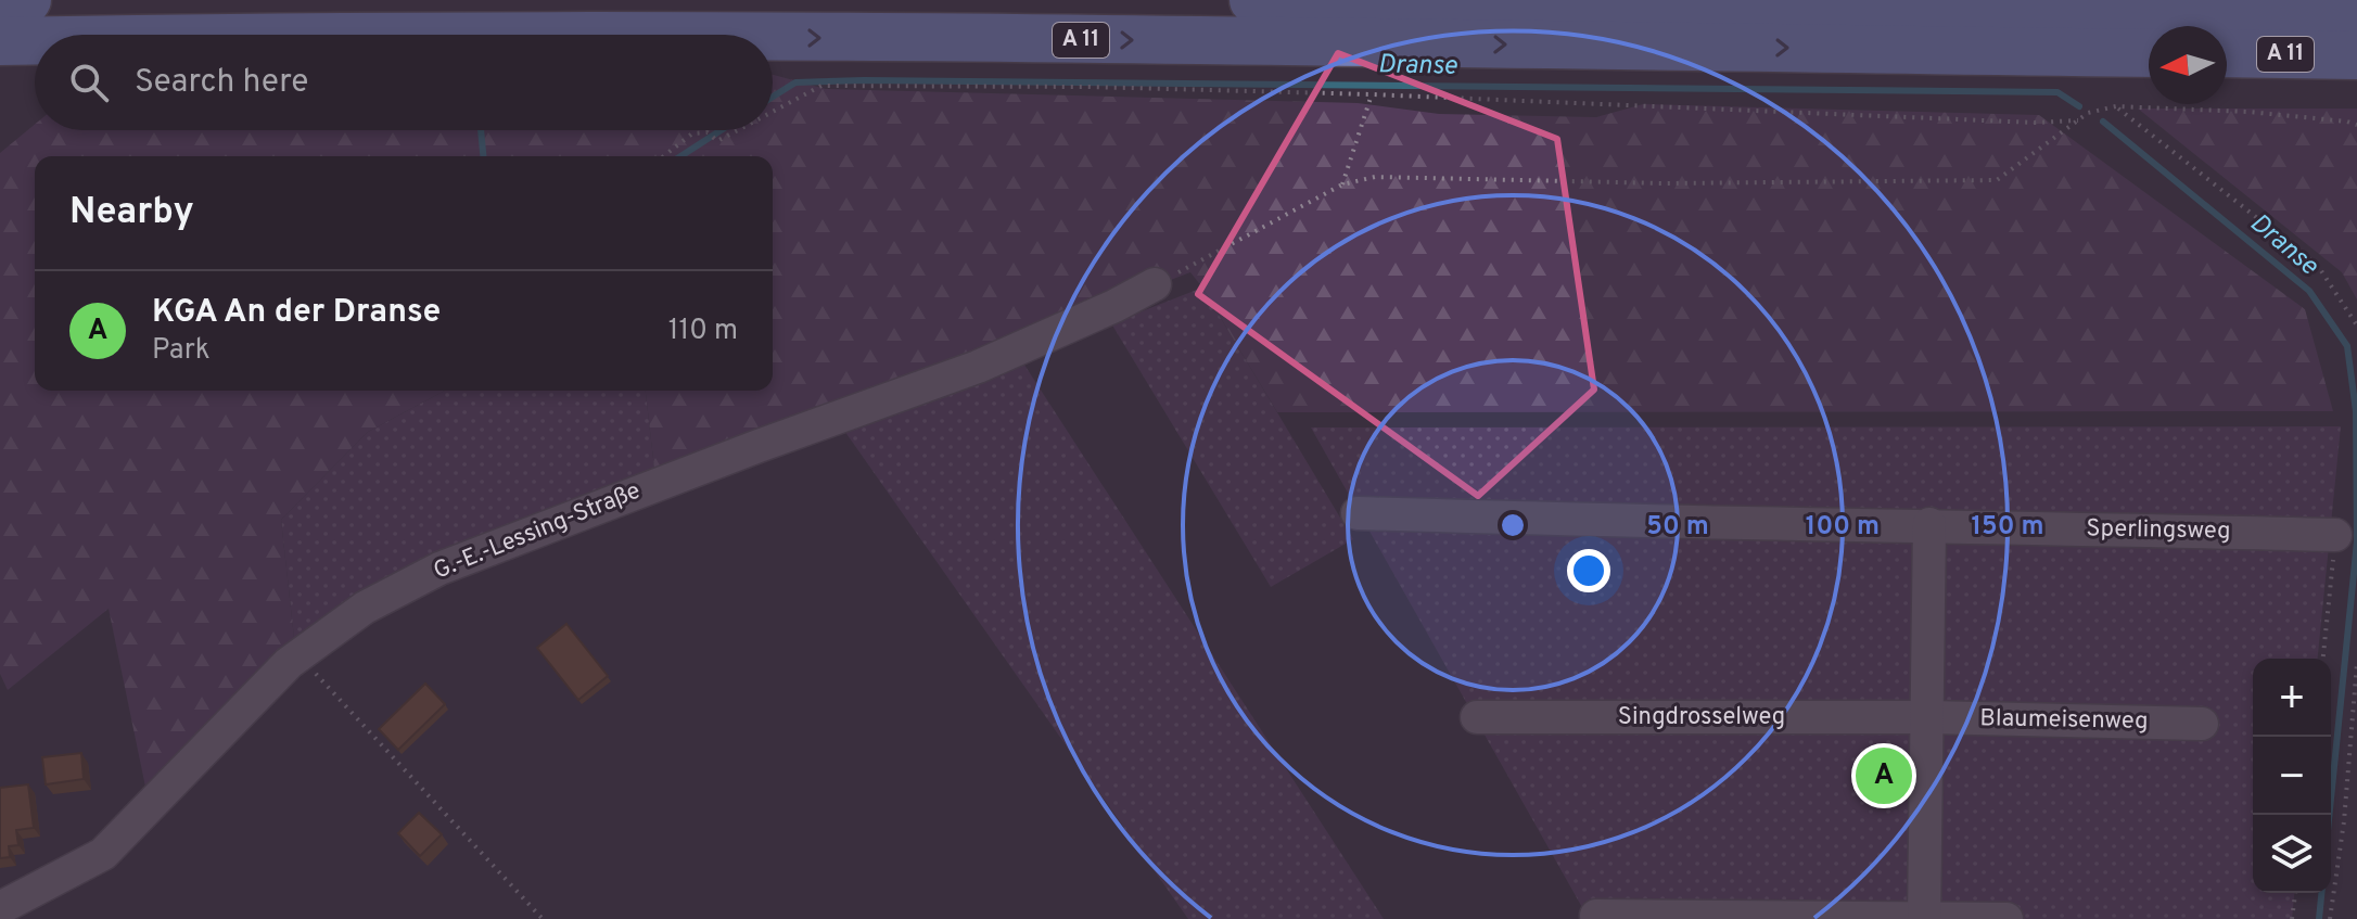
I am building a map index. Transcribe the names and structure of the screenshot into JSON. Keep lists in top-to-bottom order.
{
  "streets": {
    "highway": ["A 11"],
    "street": [
      "Sperlingsweg",
      "G.-E.-Lessing-Straße",
      "Singdrosselweg",
      "Blaumeisenweg"
    ]
  },
  "crossings": [
    ["Singdrosselweg", "Blaumeisenweg"]
  ],
  "water": ["Dranse"],
  "north": "left",
  "page": {
    "search": "Search here",
    "heading": "Nearby",
    "list": [
      {
        "mark": "A",
        "name": "KGA An der Dranse",
        "note": "Park",
        "value": "110 m"
      }
    ],
    "map_buttons": ["+", "−"],
    "pins": "A"
  },
  "rings": ["50 m", "100 m", "150 m"]
}
